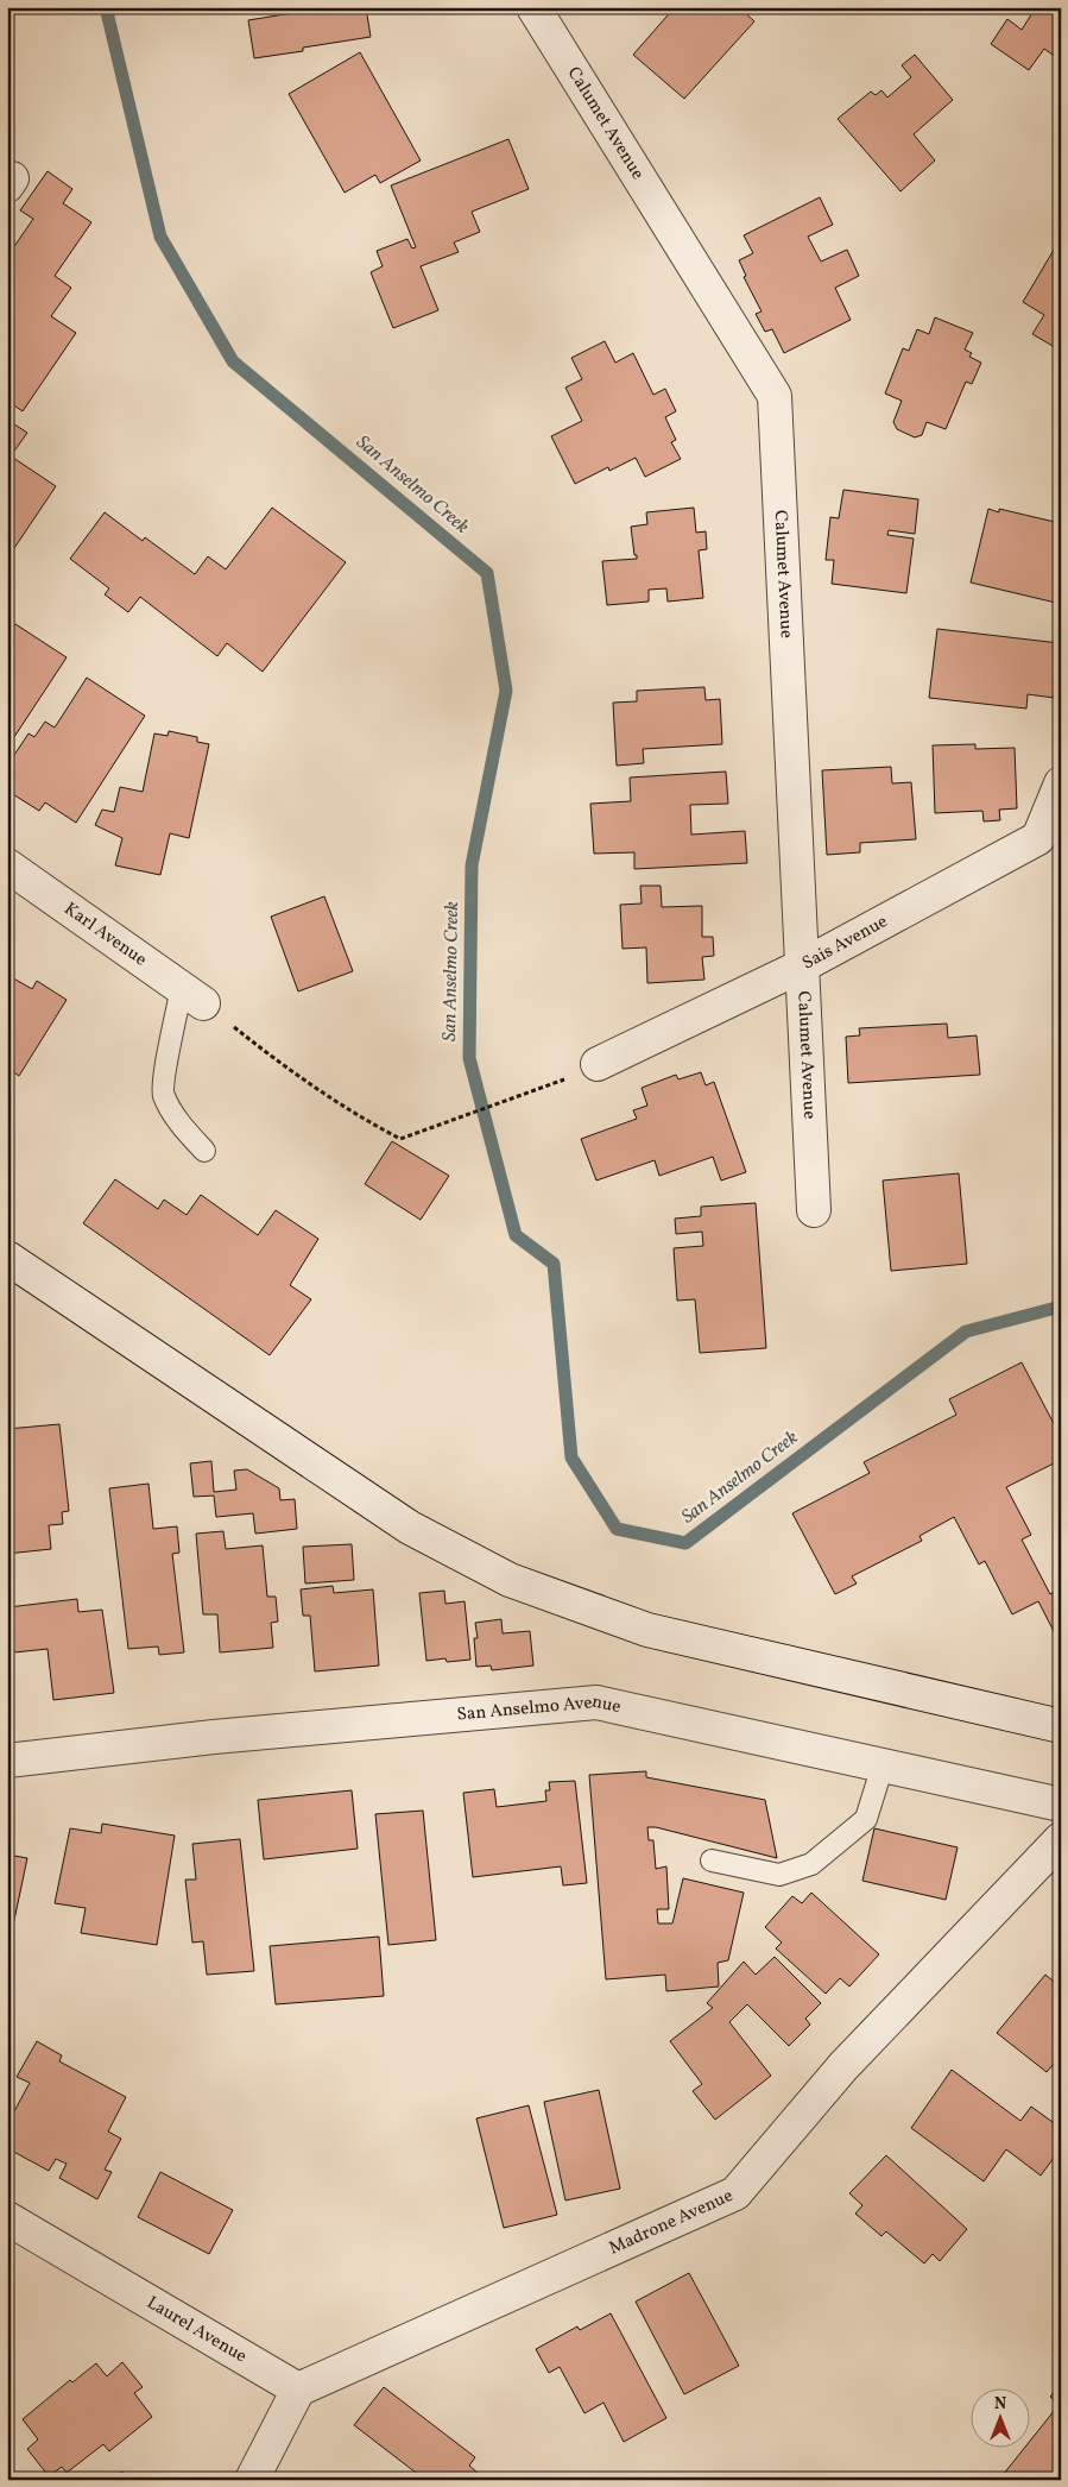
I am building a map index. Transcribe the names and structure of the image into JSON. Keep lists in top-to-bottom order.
{
  "streets": {
    "street": [
      "Calumet Avenue",
      "Karl Avenue",
      "Sais Avenue",
      "San Anselmo Avenue",
      "Madrone Avenue",
      "Laurel Avenue"
    ]
  },
  "crossings": [
    ["Calumet Avenue", "Sais Avenue"],
    ["Madrone Avenue", "Laurel Avenue"]
  ],
  "water": ["San Anselmo Creek"],
  "north": "top"
}
